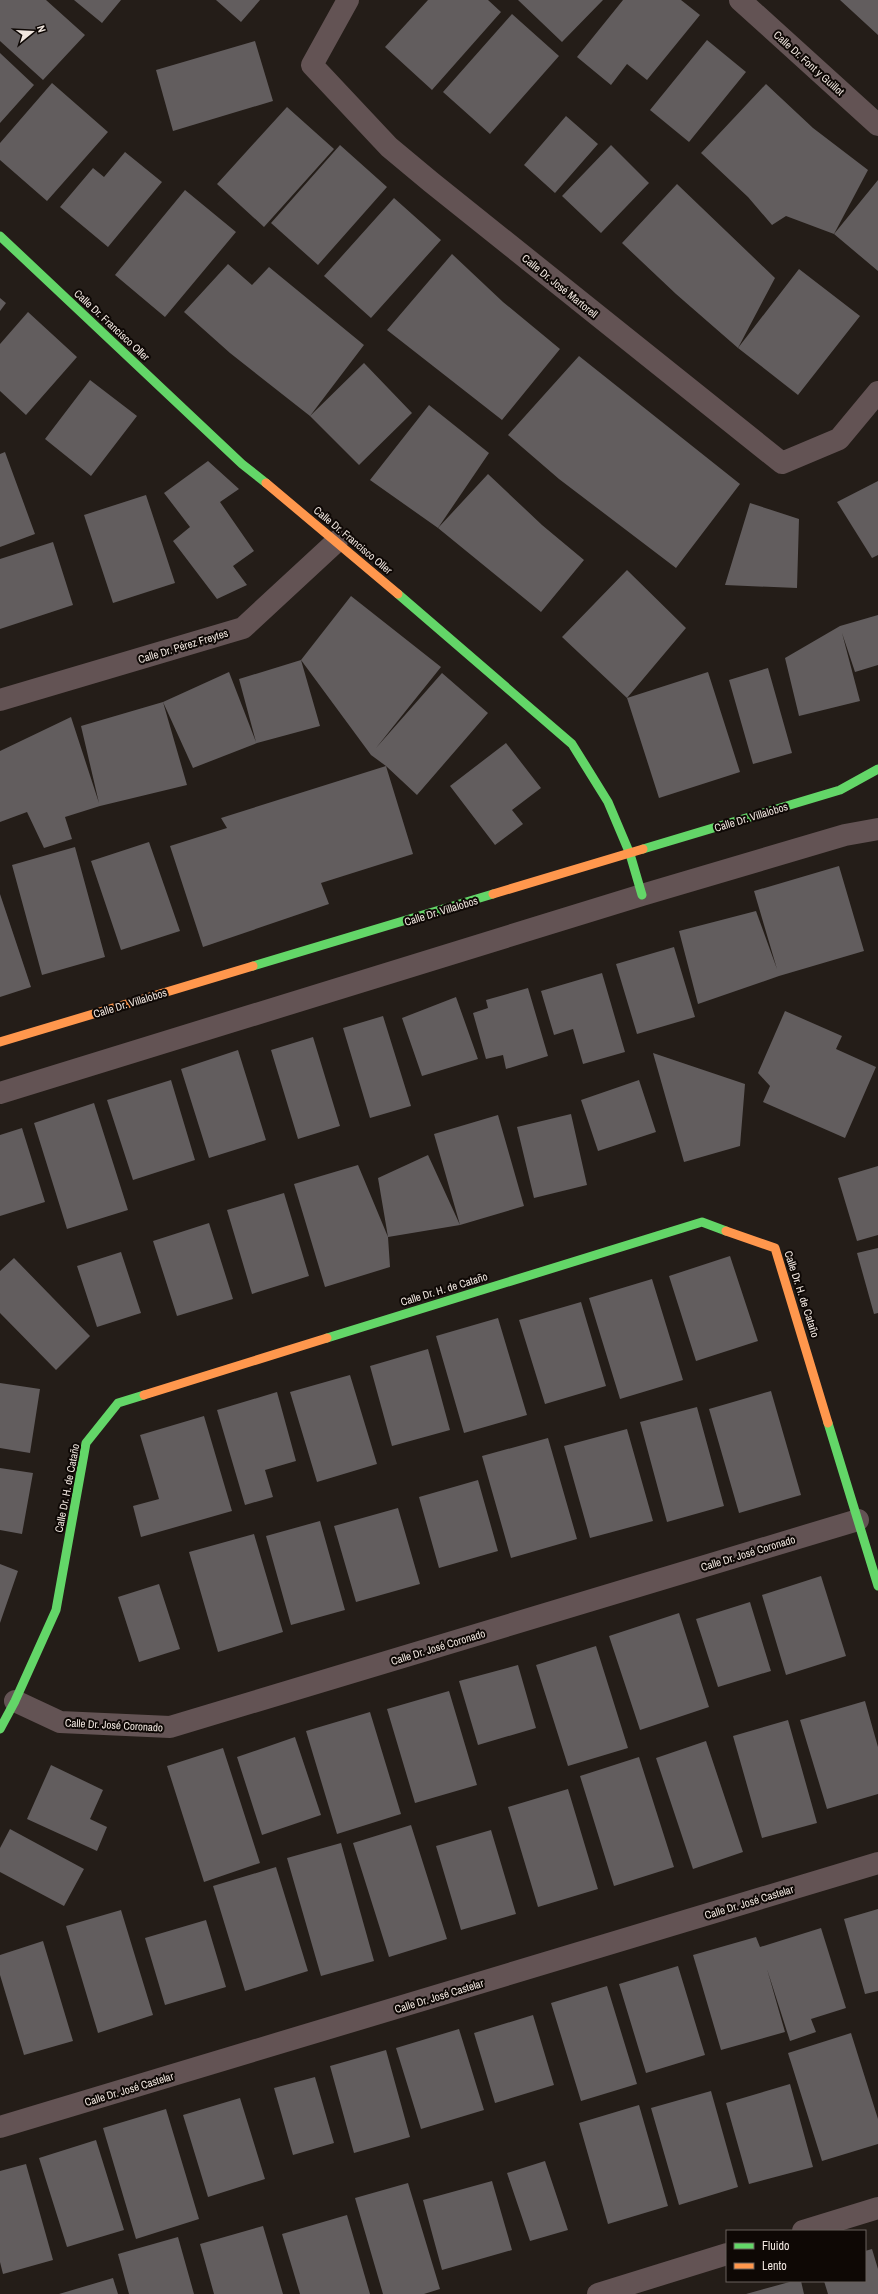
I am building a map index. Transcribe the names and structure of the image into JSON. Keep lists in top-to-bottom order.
{
  "streets": {
    "street": [
      "Calle Dr. Font y Guillot",
      "Calle Dr. José Martorell",
      "Calle Dr. Francisco Oller",
      "Calle Dr. Pérez Freytes",
      "Calle Dr. Villalobos",
      "Calle Dr. H. de Cataño",
      "Calle Dr. José Coronado",
      "Calle Dr. José Castelar"
    ]
  },
  "crossings": [
    ["Calle Dr. Francisco Oller", "Calle Dr. Pérez Freytes"],
    ["Calle Dr. Francisco Oller", "Calle Dr. Villalobos"],
    ["Calle Dr. H. de Cataño", "Calle Dr. José Coronado"]
  ],
  "legend": ["Fluido", "Lento"],
  "north": "right"
}
